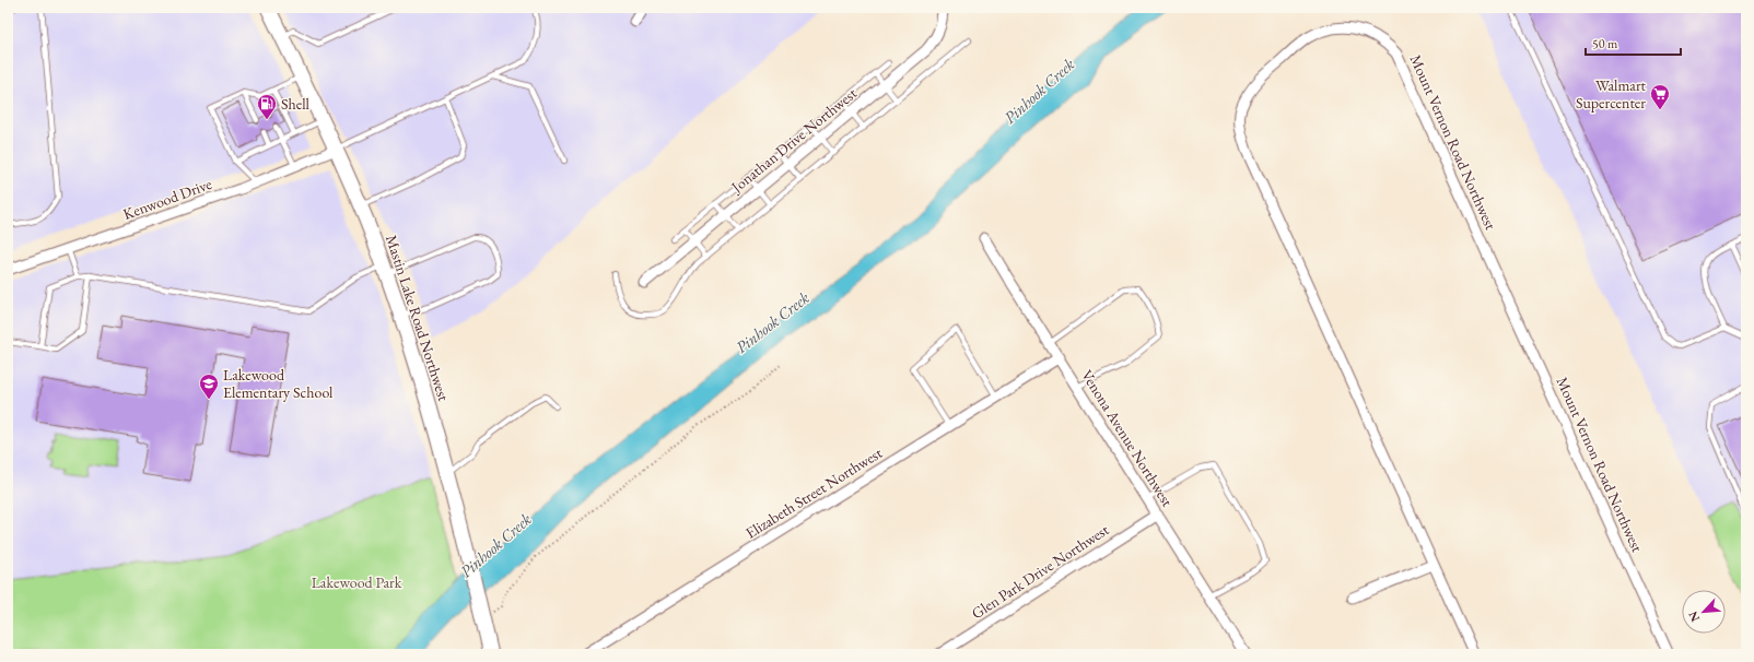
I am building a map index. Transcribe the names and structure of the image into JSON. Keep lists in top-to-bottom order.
{
  "streets": {
    "street": [
      "Jonathan Drive Northwest",
      "Mount Vernon Road Northwest",
      "Kenwood Drive",
      "Mastin Lake Road Northwest",
      "Venona Avenue Northwest",
      "Elizabeth Street Northwest",
      "Glen Park Drive Northwest"
    ]
  },
  "crossings": [
    ["Kenwood Drive", "Mastin Lake Road Northwest"],
    ["Venona Avenue Northwest", "Elizabeth Street Northwest"],
    ["Venona Avenue Northwest", "Glen Park Drive Northwest"]
  ],
  "water": ["Pinhook Creek"],
  "parks": ["Lakewood Park"],
  "places": {
    "supermarket": ["Walmart Supercenter"],
    "fuel station": ["Shell"],
    "school or university": ["Lakewood Elementary School"]
  },
  "scale_bar": "50 m",
  "north": "bottom left"
}
